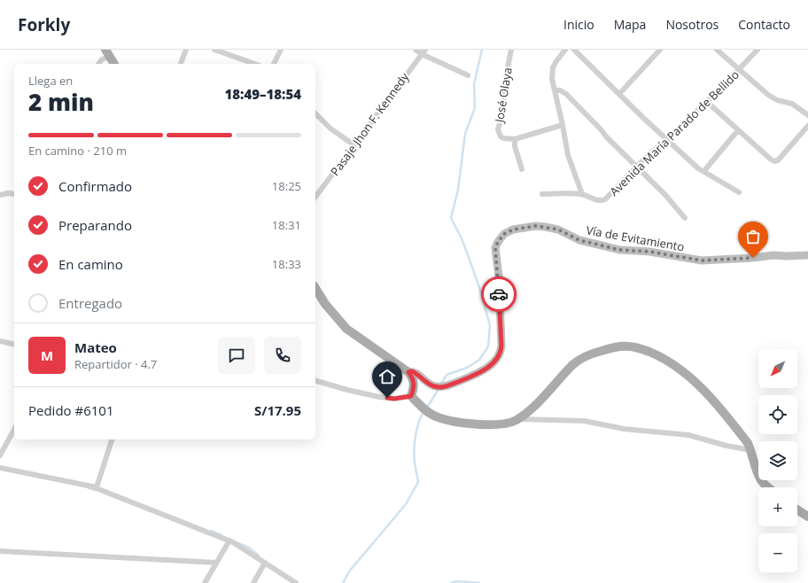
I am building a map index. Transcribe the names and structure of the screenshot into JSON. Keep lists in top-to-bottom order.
{
  "streets": {
    "main road": ["Vía de Evitamiento"],
    "street": ["José Olaya", "Pasaje Jhon F. Kennedy", "Avenida María Parado de Bellido"]
  },
  "north": "bottom left",
  "page": {
    "header": "Forkly",
    "nav": [
      "Inicio",
      "Mapa",
      "Nosotros",
      "Contacto"
    ],
    "heading": ["2 min", "Llega en", "18:49–18:54"],
    "panel": [
      "Mateo",
      "Repartidor · 4.7",
      "Pedido #6101",
      "S/17.95"
    ],
    "bar": "En camino · 210 m",
    "list": [
      ["Confirmado", "18:25"],
      ["Preparando", "18:31"],
      ["En camino", "18:33"],
      "Entregado"
    ],
    "round": "M",
    "map_buttons": ["+", "−"]
  }
}
